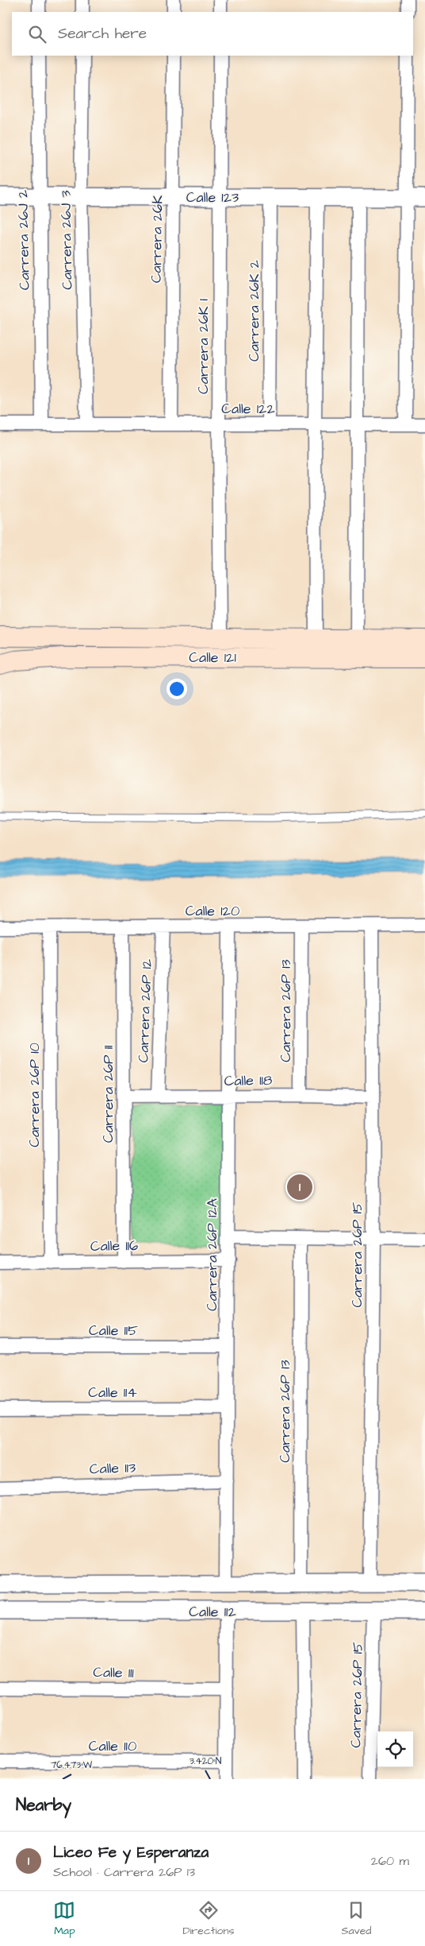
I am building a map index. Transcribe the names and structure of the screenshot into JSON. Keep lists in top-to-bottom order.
{
  "streets": {
    "main road": ["Calle 121"],
    "street": [
      "Calle 123",
      "Carrera 26K",
      "Carrera 26J 2",
      "Carrera 26J 3",
      "Carrera 26K 2",
      "Carrera 26K 1",
      "Calle 122",
      "Calle 120",
      "Carrera 26P 12",
      "Carrera 26P 13",
      "Calle 118",
      "Carrera 26P 11",
      "Carrera 26P 10",
      "Calle 116",
      "Carrera 26P 12A",
      "Carrera 26P 15",
      "Calle 115",
      "Calle 114",
      "Calle 113",
      "Calle 112",
      "Calle 111",
      "Calle 110"
    ]
  },
  "crossings": [
    ["Calle 123", "Carrera 26K"],
    ["Calle 123", "Carrera 26J 2"],
    ["Calle 123", "Carrera 26J 3"],
    ["Calle 123", "Carrera 26K 2"],
    ["Calle 123", "Carrera 26K 1"],
    ["Carrera 26K", "Calle 122"],
    ["Carrera 26J 2", "Calle 122"],
    ["Carrera 26J 3", "Calle 122"],
    ["Carrera 26K 2", "Calle 122"],
    ["Carrera 26K 1", "Calle 122"],
    ["Carrera 26K 1", "Calle 121"],
    ["Calle 120", "Carrera 26P 12"],
    ["Calle 120", "Carrera 26P 13"],
    ["Calle 120", "Carrera 26P 11"],
    ["Calle 120", "Carrera 26P 10"],
    ["Calle 120", "Carrera 26P 12A"],
    ["Calle 120", "Carrera 26P 15"],
    ["Carrera 26P 12", "Calle 118"],
    ["Carrera 26P 13", "Calle 118"],
    ["Carrera 26P 13", "Calle 112"],
    ["Calle 118", "Carrera 26P 11"],
    ["Calle 118", "Carrera 26P 12A"],
    ["Calle 118", "Carrera 26P 15"],
    ["Carrera 26P 11", "Calle 116"],
    ["Carrera 26P 10", "Calle 116"],
    ["Calle 116", "Carrera 26P 12A"],
    ["Carrera 26P 12A", "Calle 115"],
    ["Carrera 26P 12A", "Calle 114"],
    ["Carrera 26P 12A", "Calle 113"],
    ["Carrera 26P 12A", "Calle 112"],
    ["Carrera 26P 15", "Calle 112"]
  ],
  "page": {
    "search": "Search here",
    "pins": "1",
    "heading": "Nearby",
    "list": [
      {
        "mark": "1",
        "name": "Liceo Fe y Esperanza",
        "note": "School · Carrera 26P 13",
        "value": "260 m"
      }
    ],
    "nav": ["Map", "Directions", "Saved"]
  },
  "coordinates": ["3.420°N", "76.473°W"]
}
